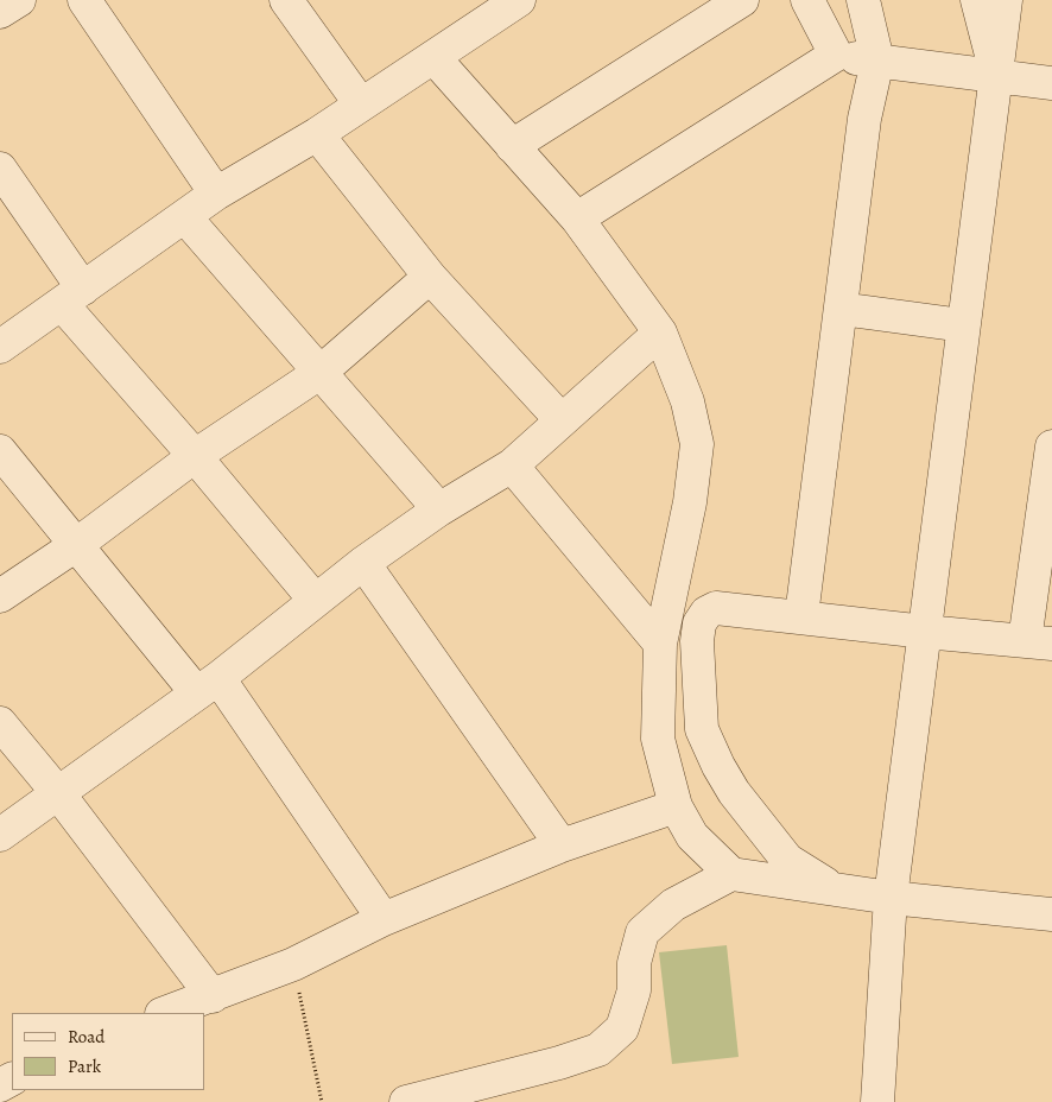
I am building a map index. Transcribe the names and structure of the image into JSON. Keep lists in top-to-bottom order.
{
  "legend": ["Road", "Park"]
}
